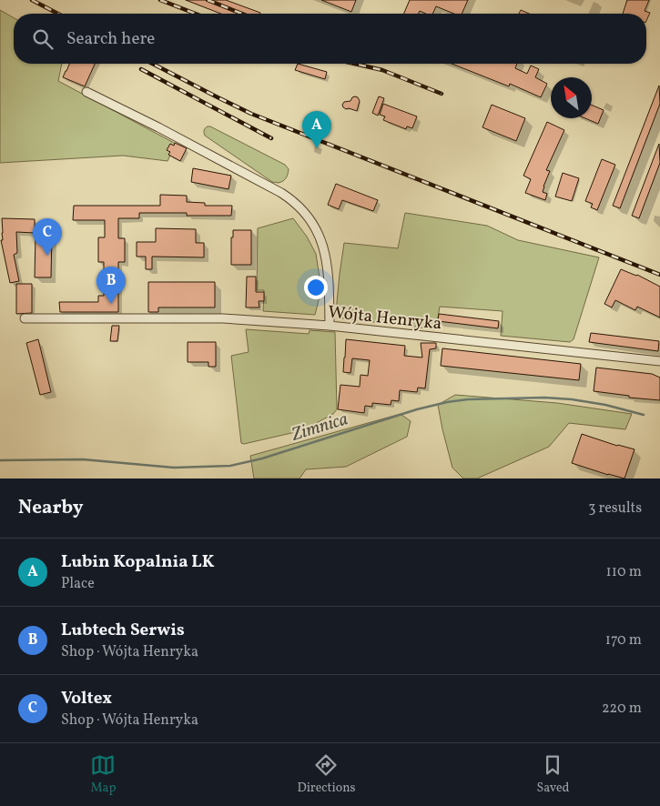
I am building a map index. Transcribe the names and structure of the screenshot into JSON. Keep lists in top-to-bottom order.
{
  "streets": {
    "street": ["Wójta Henryka"]
  },
  "water": ["Zimnica"],
  "north": "top left",
  "page": {
    "search": "Search here",
    "pins": ["A", "C", "B"],
    "heading": ["Nearby", "3 results"],
    "list": [
      {
        "mark": "A",
        "name": "Lubin Kopalnia LK",
        "note": "Place",
        "value": "110 m"
      },
      {
        "mark": "B",
        "name": "Lubtech Serwis",
        "note": "Shop · Wójta Henryka",
        "value": "170 m"
      },
      {
        "mark": "C",
        "name": "Voltex",
        "note": "Shop · Wójta Henryka",
        "value": "220 m"
      }
    ],
    "nav": ["Map", "Directions", "Saved"]
  }
}
